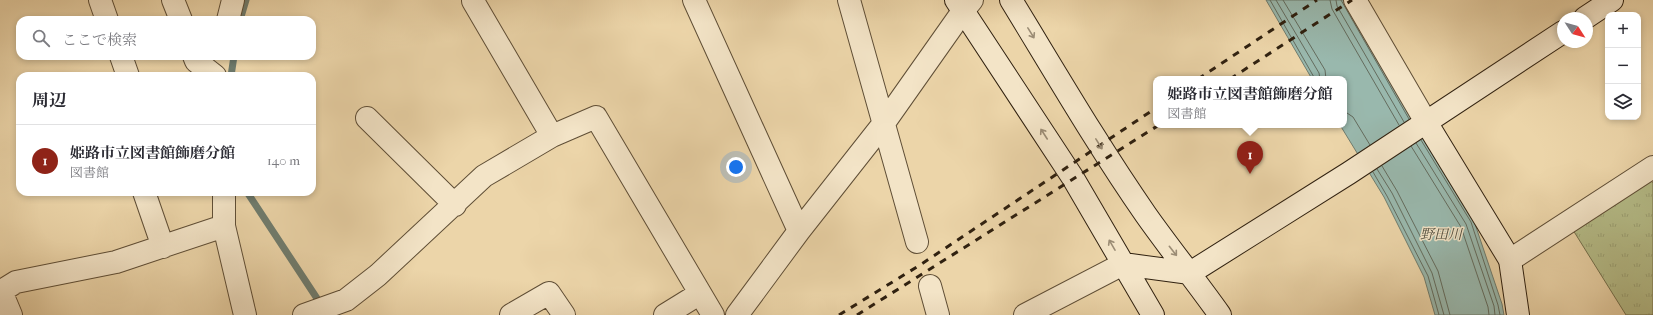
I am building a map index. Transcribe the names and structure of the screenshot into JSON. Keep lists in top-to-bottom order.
{
  "water": ["野田川"],
  "north": "bottom right",
  "page": {
    "map_buttons": ["+", "−"],
    "search": "ここで検索",
    "heading": "周辺",
    "popup": ["姫路市立図書館飾磨分館", "図書館"],
    "list": [
      {
        "mark": "1",
        "name": "姫路市立図書館飾磨分館",
        "note": "図書館",
        "value": "140 m"
      }
    ],
    "pins": "1"
  }
}
